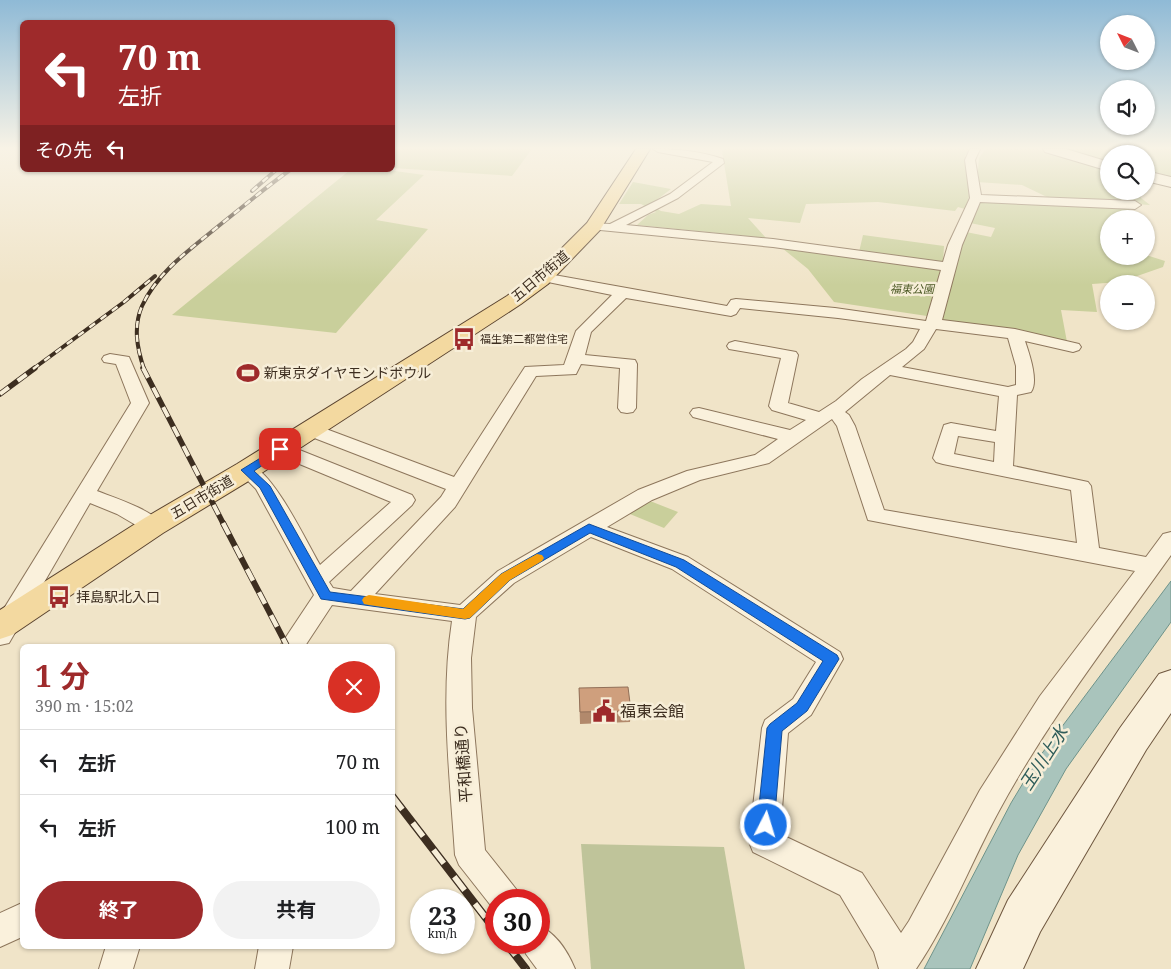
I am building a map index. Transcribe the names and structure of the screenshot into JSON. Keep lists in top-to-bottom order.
{
  "streets": {
    "main road": ["五日市街道"],
    "street": ["平和橋通り"]
  },
  "water": ["玉川上水"],
  "parks": ["福東公園"],
  "places": {
    "bus stop": ["福生第二都営住宅", "拝島駅北入口"],
    "sports": ["新東京ダイヤモンドボウル"],
    "public building": ["福東会館"]
  },
  "north": "top left",
  "page": {
    "map_buttons": ["+", "−"],
    "turn": ["70 m", "左折"],
    "then": "その先",
    "heading": ["1 分", "390 m · 15:02"],
    "list": [
      {
        "name": "左折",
        "value": "70 m"
      },
      {
        "name": "左折",
        "value": "100 m"
      }
    ],
    "buttons": ["終了", "共有"],
    "speed": "23 km/h",
    "limit": "30"
  }
}
